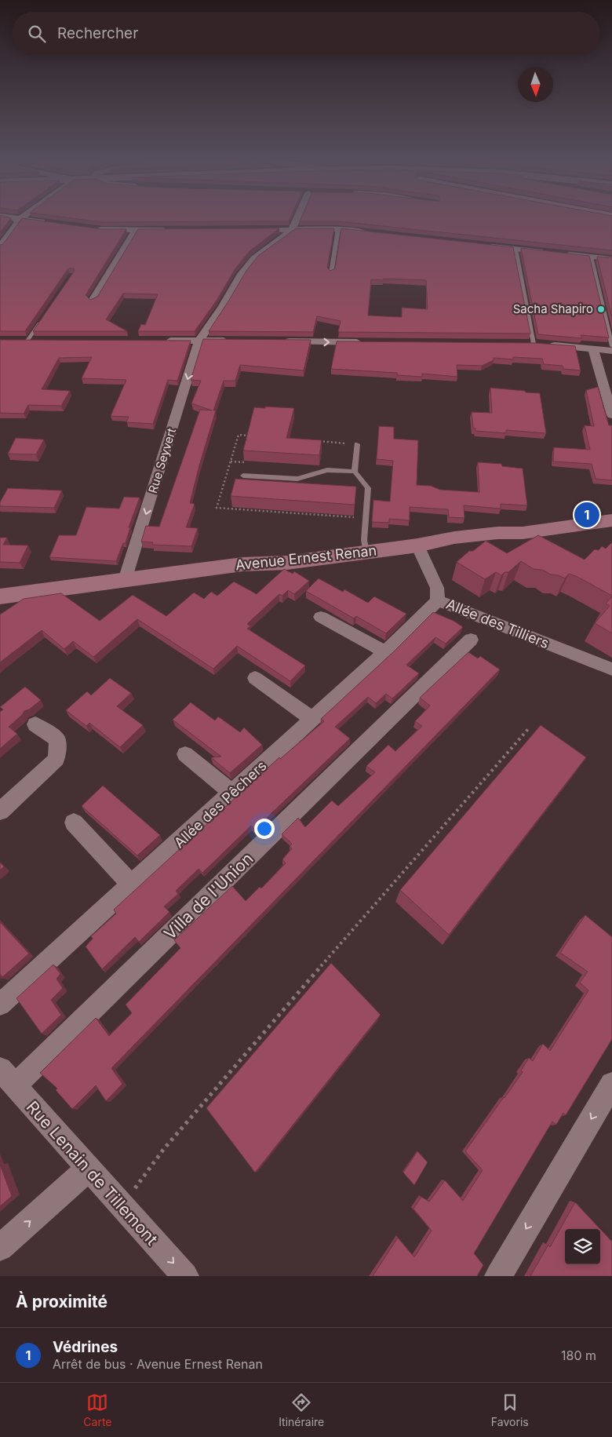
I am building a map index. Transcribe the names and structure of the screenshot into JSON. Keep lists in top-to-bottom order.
{
  "streets": {
    "main road": ["Avenue Ernest Renan"],
    "street": [
      "Rue Seyvert",
      "Allée des Tilliers",
      "Allée des Pêchers",
      "Villa de l'Union",
      "Rue Lenain de Tillemont"
    ]
  },
  "crossings": [
    ["Rue Seyvert", "Avenue Ernest Renan"],
    ["Avenue Ernest Renan", "Allée des Tilliers"],
    ["Allée des Tilliers", "Allée des Pêchers"],
    ["Villa de l'Union", "Rue Lenain de Tillemont"]
  ],
  "one_way": ["Rue Seyvert", "Rue Lenain de Tillemont"],
  "places": ["Sacha Shapiro"],
  "north": "bottom",
  "page": {
    "search": "Rechercher",
    "pins": "1",
    "heading": "À proximité",
    "list": [
      {
        "mark": "1",
        "name": "Védrines",
        "note": "Arrêt de bus · Avenue Ernest Renan",
        "value": "180 m"
      }
    ],
    "nav": ["Carte", "Itinéraire", "Favoris"]
  }
}
